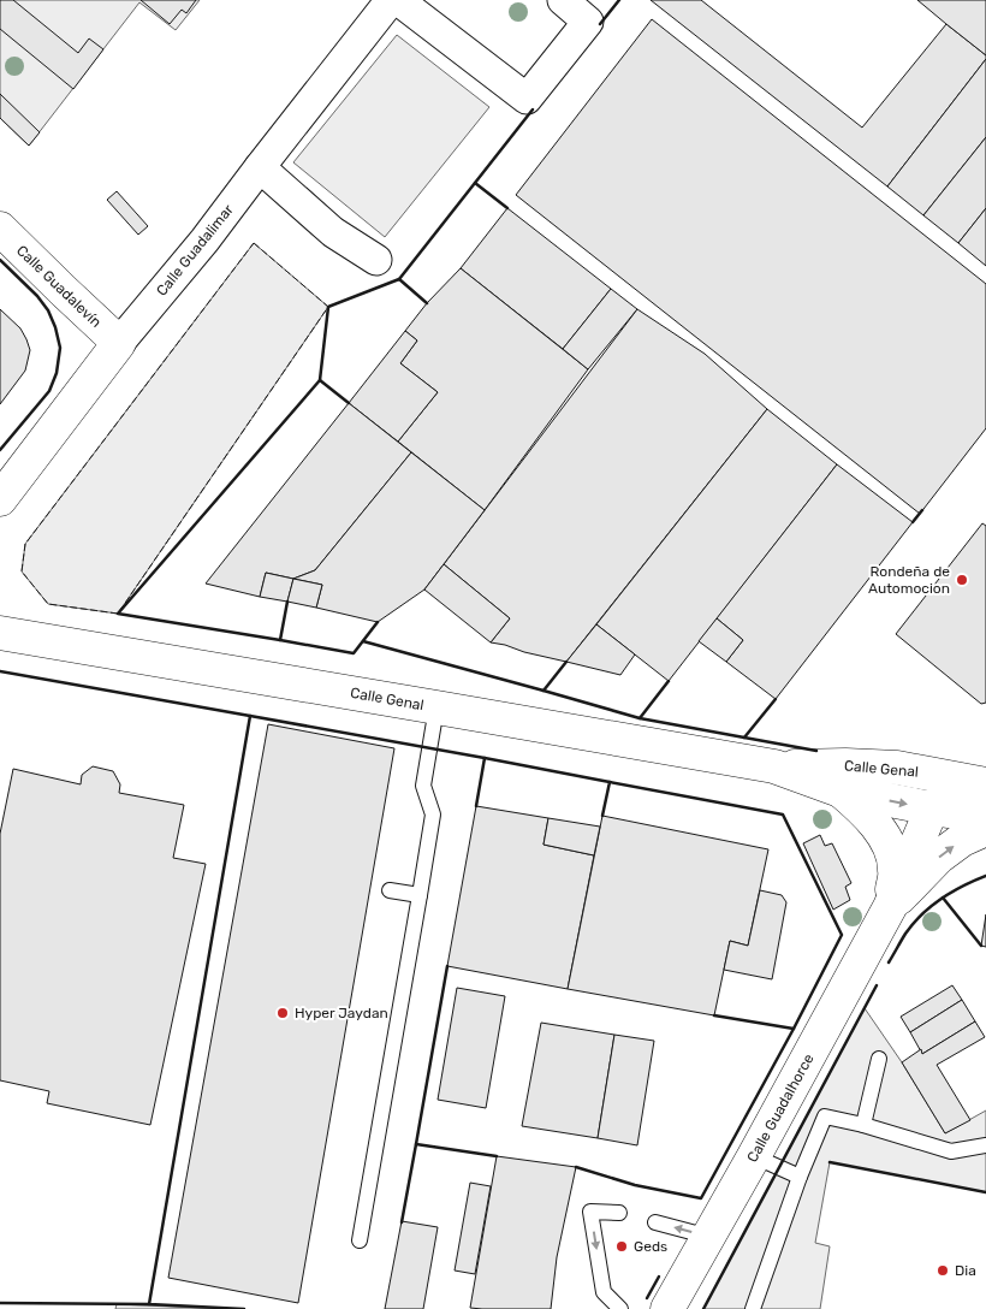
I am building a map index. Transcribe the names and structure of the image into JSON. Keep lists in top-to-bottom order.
{
  "streets": {
    "main road": [
      "Calle Guadalimar",
      "Calle Guadalevín",
      "Calle Genal",
      "Calle Guadalhorce"
    ]
  },
  "crossings": [
    ["Calle Guadalimar", "Calle Guadalevín"],
    ["Calle Genal", "Calle Guadalhorce"]
  ],
  "places": [
    "Rondeña de Automocion",
    "Hyper Jaydan",
    "Geds",
    "Dia"
  ]
}
